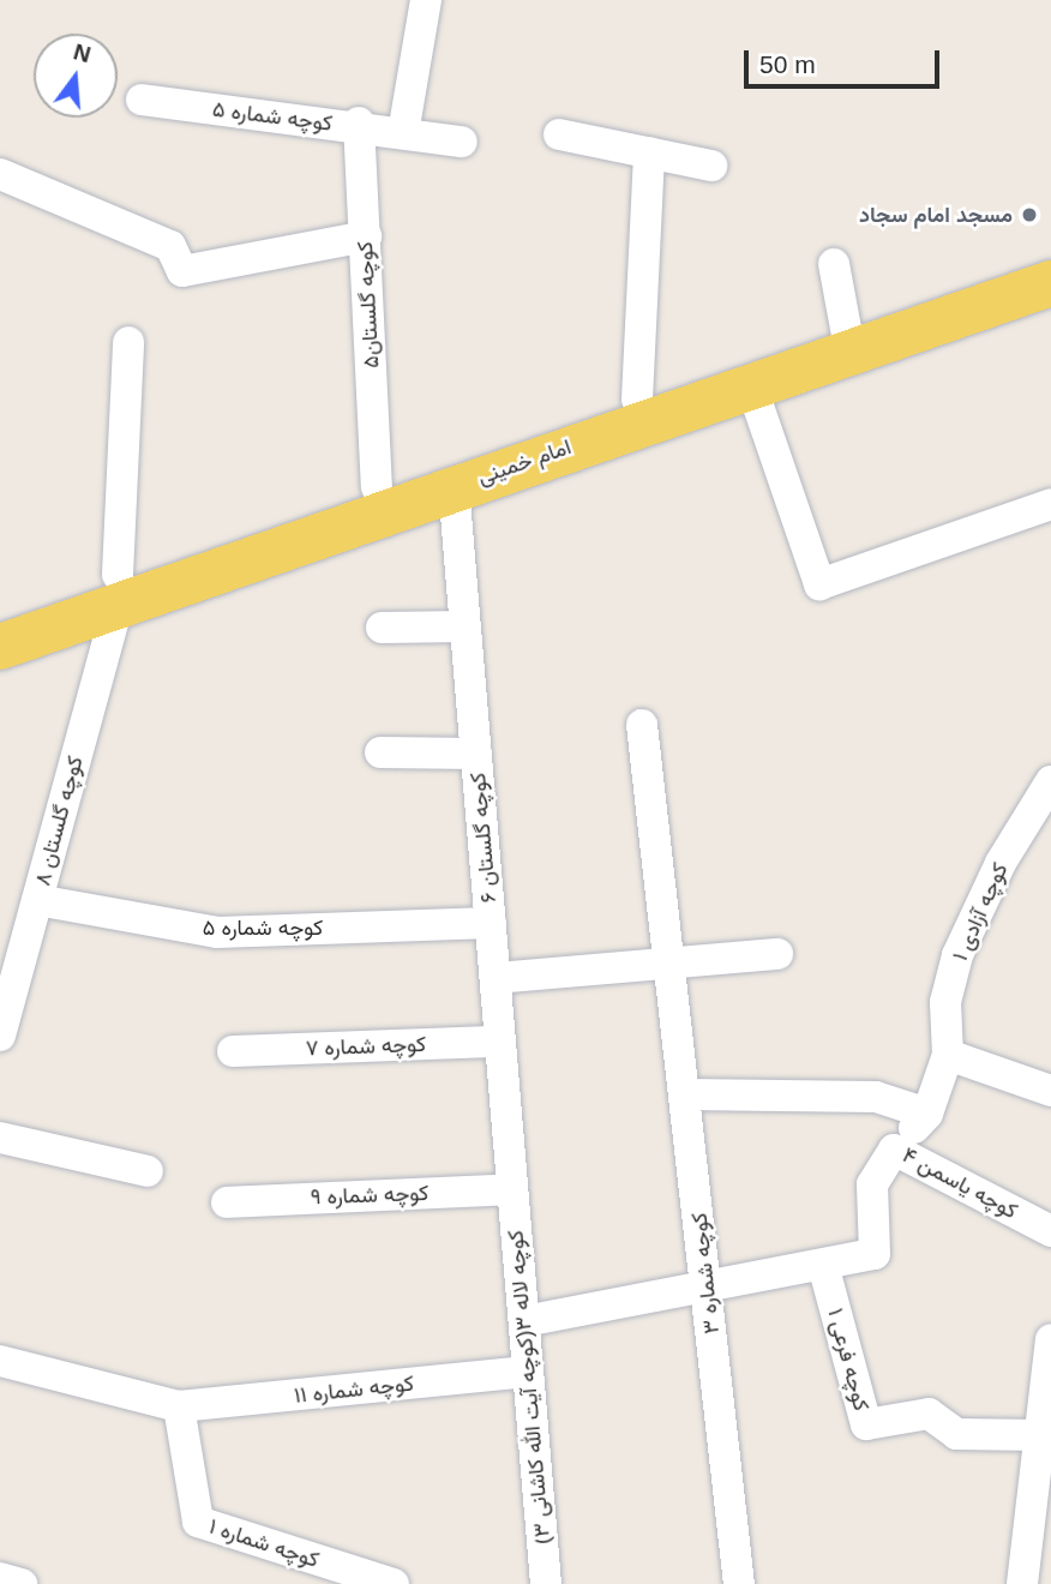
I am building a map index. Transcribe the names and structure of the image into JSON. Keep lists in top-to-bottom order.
{
  "streets": {
    "main road": ["امام خمینی"],
    "street": [
      "کوچه شماره ۵",
      "کوچه گلستان۵",
      "کوچه گلستان ۸",
      "کوچه گلستان ۶",
      "کوچه آزادی ۱",
      "کوچه شماره ۷",
      "کوچه یاسمن ۴",
      "کوچه شماره ۹",
      "کوچه شماره ۳",
      "کوچه فرعی ۱",
      "کوچه لاله ۳(کوچه آیت الله کاشانی ۳)",
      "کوچه شماره ۱۱",
      "کوچه شماره ۱"
    ]
  },
  "crossings": [
    ["کوچه شماره ۵", "کوچه گلستان۵"],
    ["کوچه شماره ۵", "کوچه گلستان ۸"],
    ["کوچه شماره ۵", "کوچه گلستان ۶"],
    ["کوچه گلستان۵", "امام خمینی"],
    ["امام خمینی", "کوچه گلستان ۸"],
    ["امام خمینی", "کوچه گلستان ۶"],
    ["کوچه گلستان ۶", "کوچه شماره ۷"],
    ["کوچه گلستان ۶", "کوچه شماره ۹"],
    ["کوچه گلستان ۶", "کوچه لاله ۳(کوچه آیت الله کاشانی ۳)"],
    ["کوچه یاسمن ۴", "کوچه شماره ۳"],
    ["کوچه یاسمن ۴", "کوچه فرعی ۱"],
    ["کوچه یاسمن ۴", "کوچه لاله ۳(کوچه آیت الله کاشانی ۳)"],
    ["کوچه شماره ۹", "کوچه لاله ۳(کوچه آیت الله کاشانی ۳)"],
    ["کوچه لاله ۳(کوچه آیت الله کاشانی ۳)", "کوچه شماره ۱۱"],
    ["کوچه شماره ۱۱", "کوچه شماره ۱"]
  ],
  "places": ["مسجد امام سجاد"],
  "scale_bar": "50 m",
  "north": "top"
}
